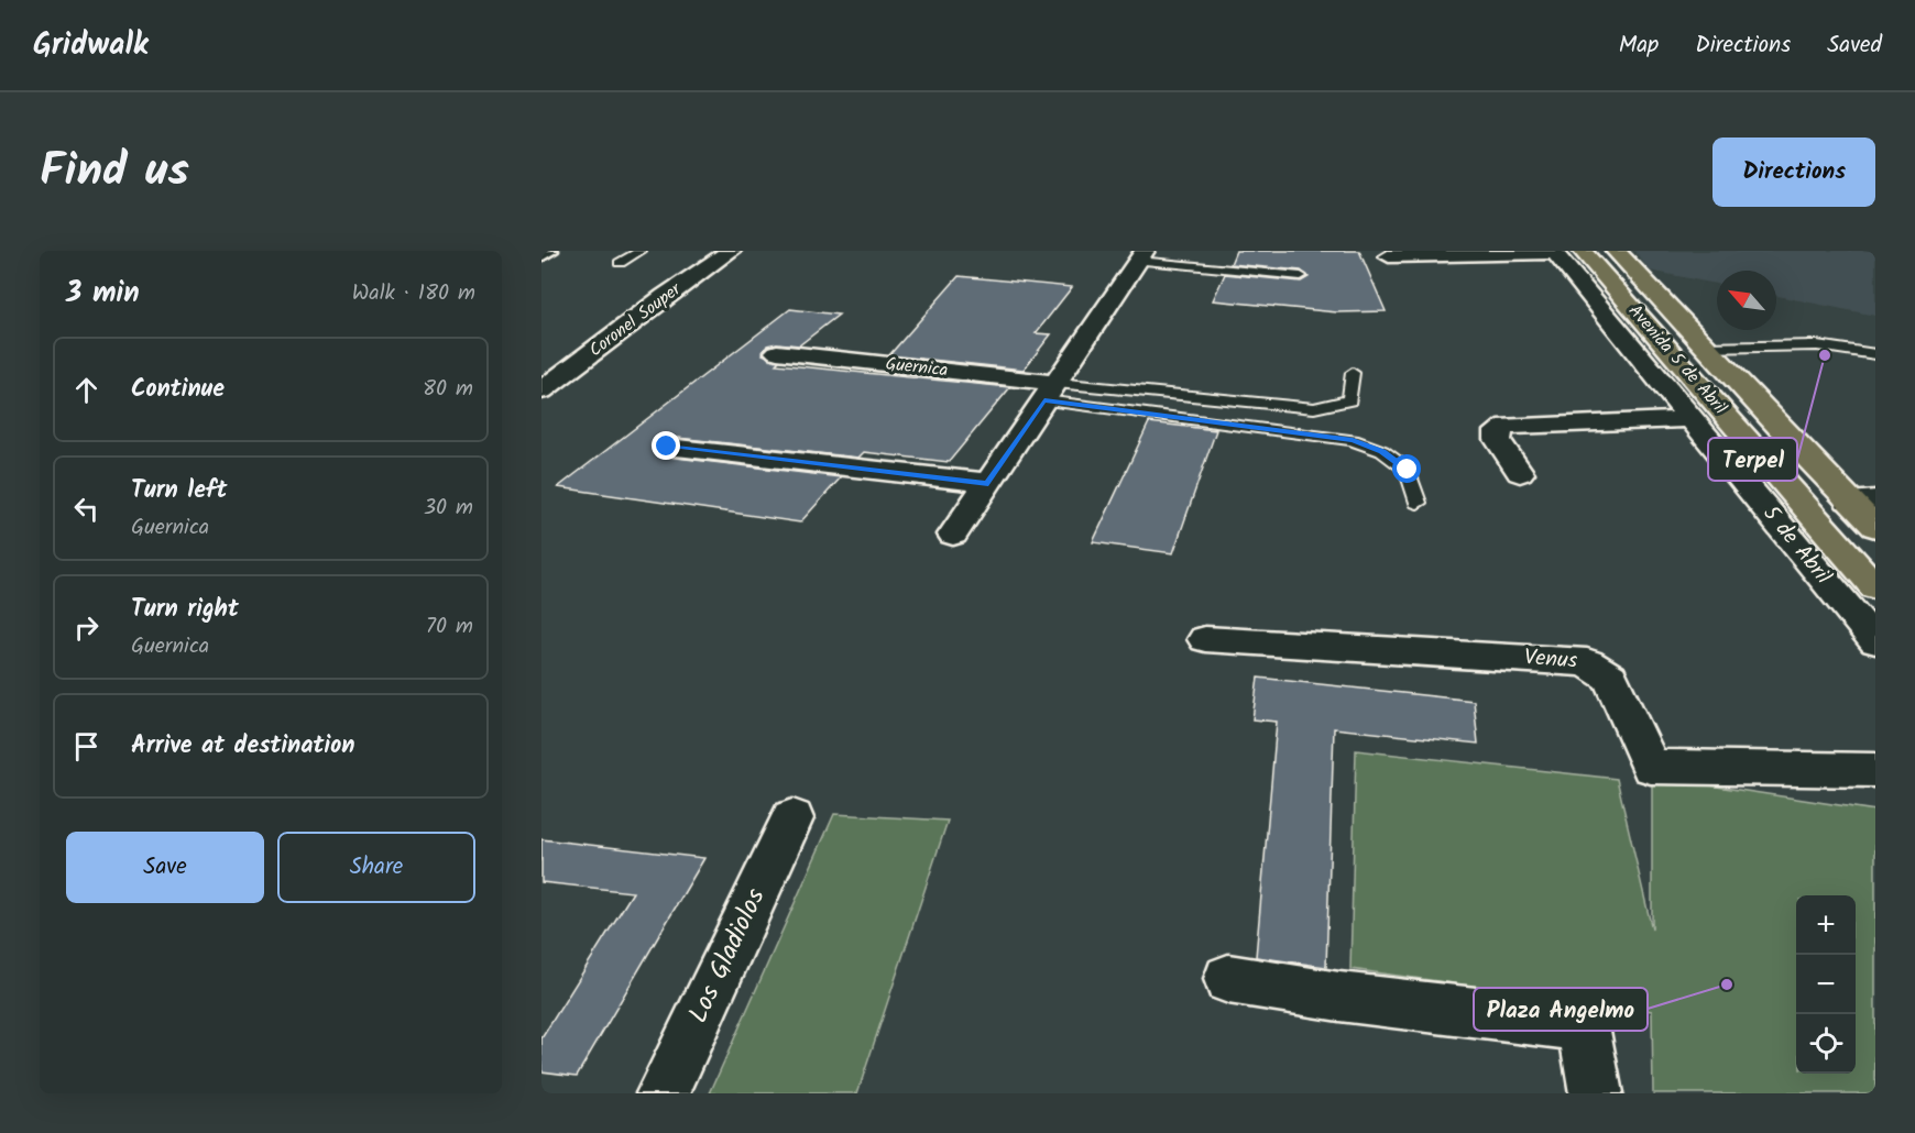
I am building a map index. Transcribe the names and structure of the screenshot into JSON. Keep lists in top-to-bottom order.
{
  "streets": {
    "main road": ["Avenida 5 de Abril"],
    "street": [
      "Coronel Souper",
      "Guernica",
      "5 de Abril",
      "Venus",
      "Los Gladiolos"
    ]
  },
  "places": ["Terpel", "Plaza Angelmo"],
  "north": "top left",
  "page": {
    "header": "Gridwalk",
    "nav": ["Map", "Directions", "Saved"],
    "title": "Find us",
    "buttons": [
      "Directions",
      ["Save", "Share"]
    ],
    "heading": ["3 min", "Walk · 180 m"],
    "list": [
      ["Continue", "80 m"],
      ["Turn left", "Guernica", "30 m"],
      ["Turn right", "Guernica", "70 m"],
      "Arrive at destination"
    ],
    "map_buttons": ["+", "−"]
  }
}
